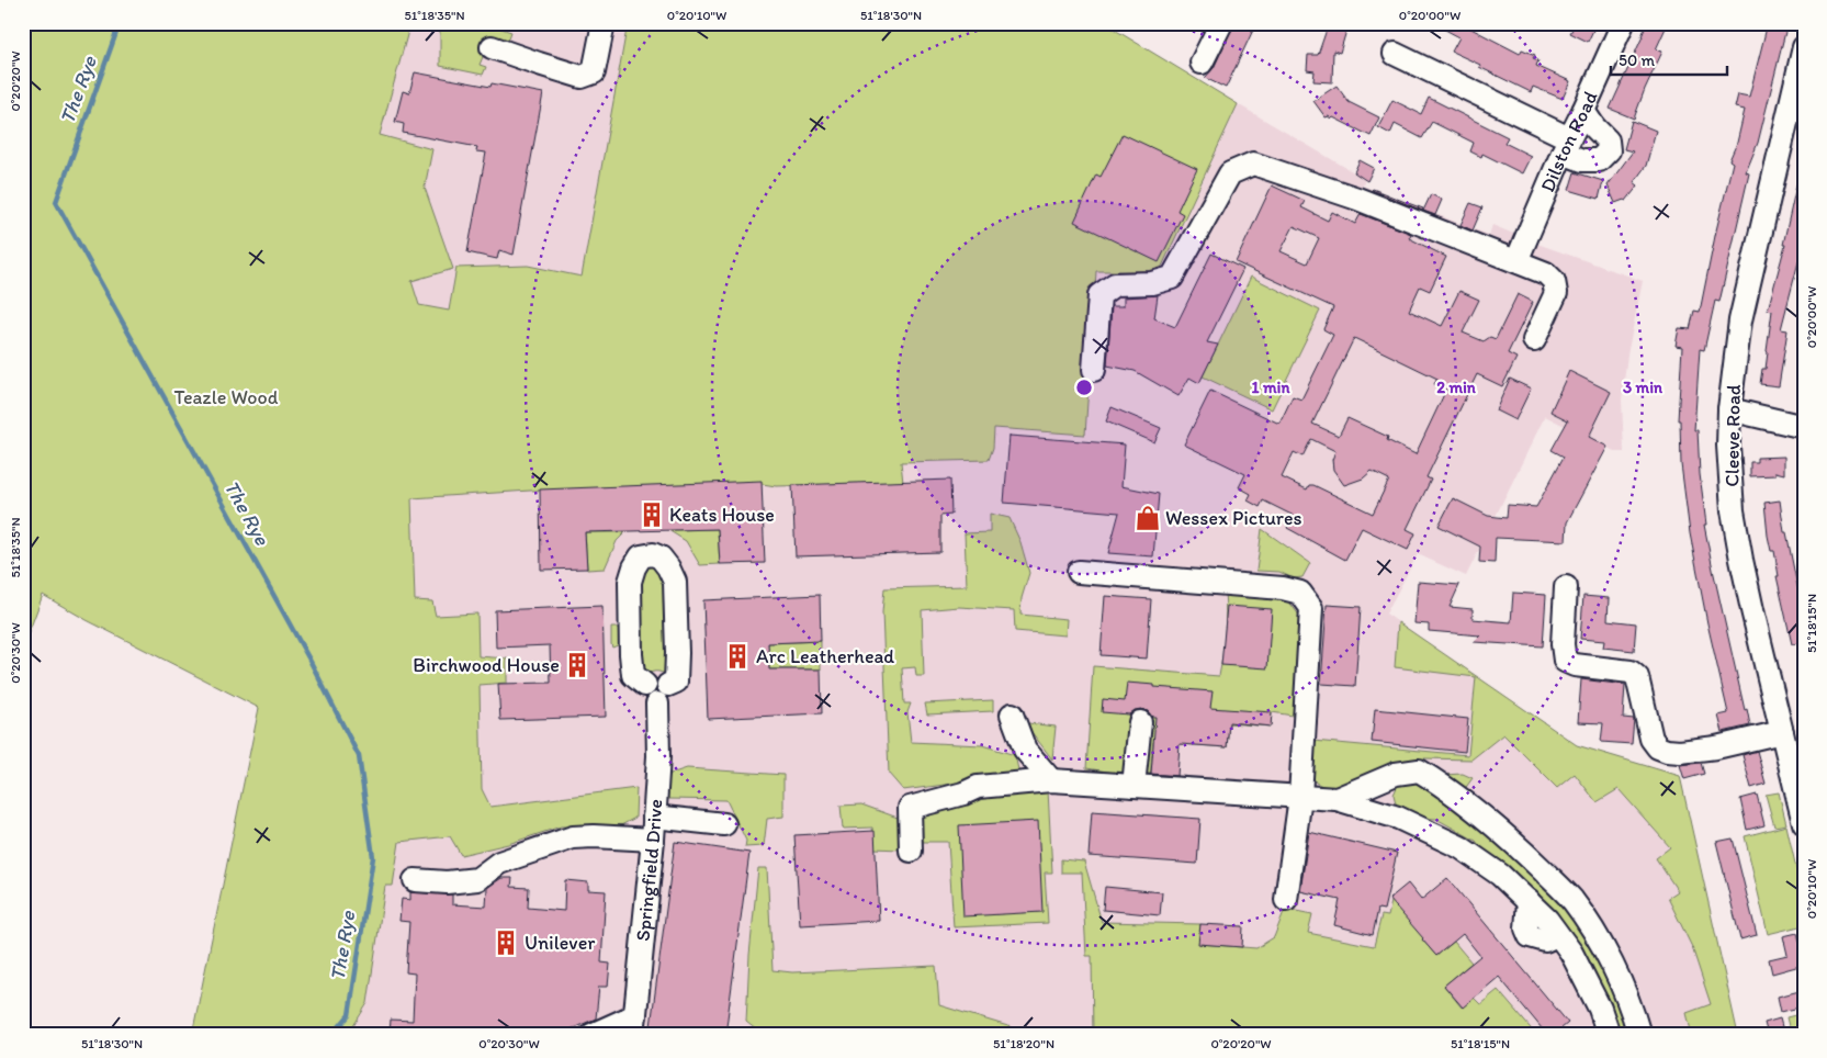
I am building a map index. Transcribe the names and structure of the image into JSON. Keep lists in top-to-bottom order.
{
  "streets": {
    "street": ["Dilston Road", "Cleeve Road", "Springfield Drive"]
  },
  "water": ["The Rye"],
  "parks": ["Teazle Wood"],
  "places": {
    "building": [
      "Keats House",
      "Arc Leatherhead",
      "Birchwood House",
      "Unilever"
    ],
    "shop": ["Wessex Pictures"]
  },
  "scale_bar": "50 m",
  "coordinates": [
    "51°18'35\"N",
    "0°20'10\"W",
    "51°18'30\"N",
    "0°20'00\"W",
    "0°20'20\"W",
    "51°18'15\"N",
    "0°20'30\"W",
    "51°18'20\"N"
  ],
  "rings": ["1 min", "2 min", "3 min"]
}
